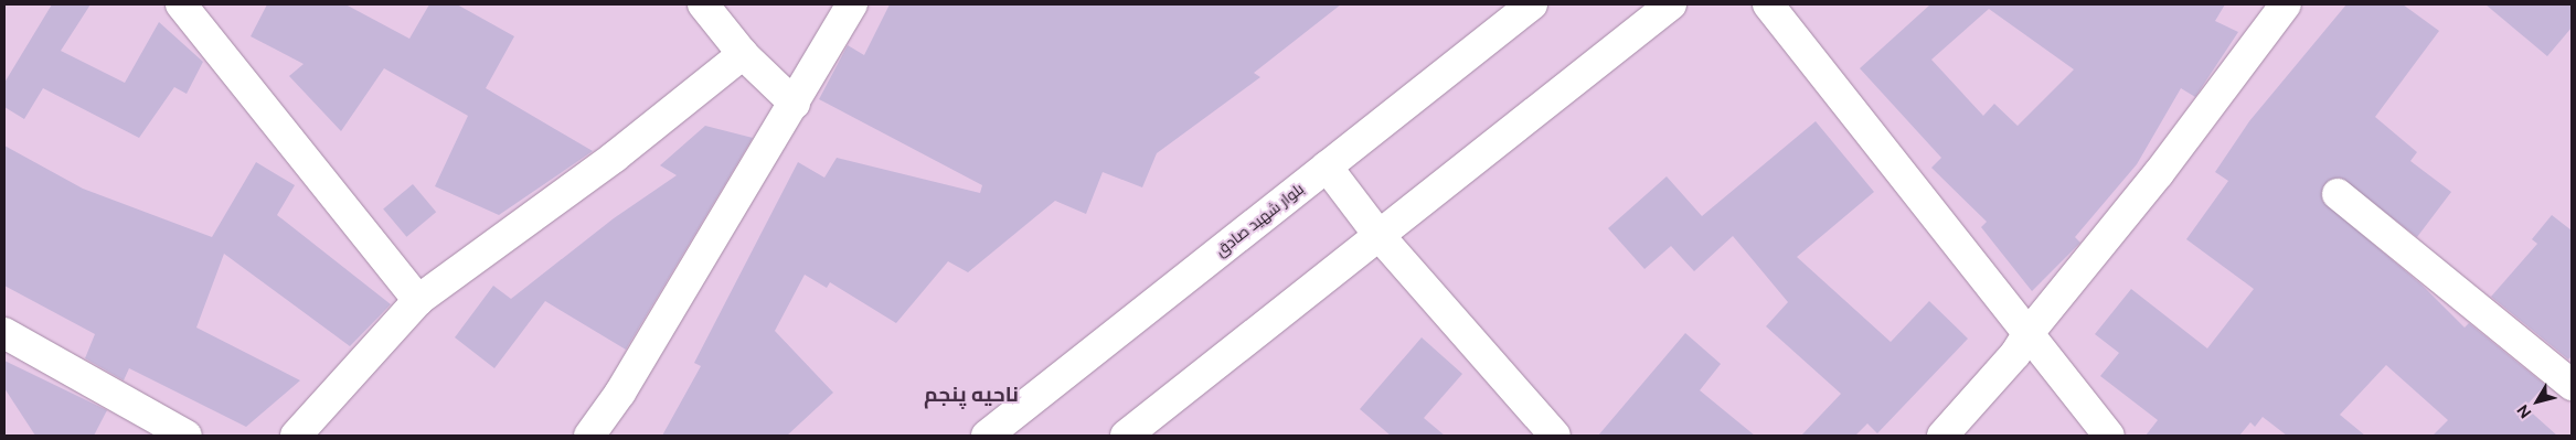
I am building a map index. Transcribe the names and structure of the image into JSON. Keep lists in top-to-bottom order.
{
  "streets": {
    "street": ["بلوار شهید صادق"]
  },
  "districts": ["ناحیه پنجم"],
  "north": "bottom left"
}
